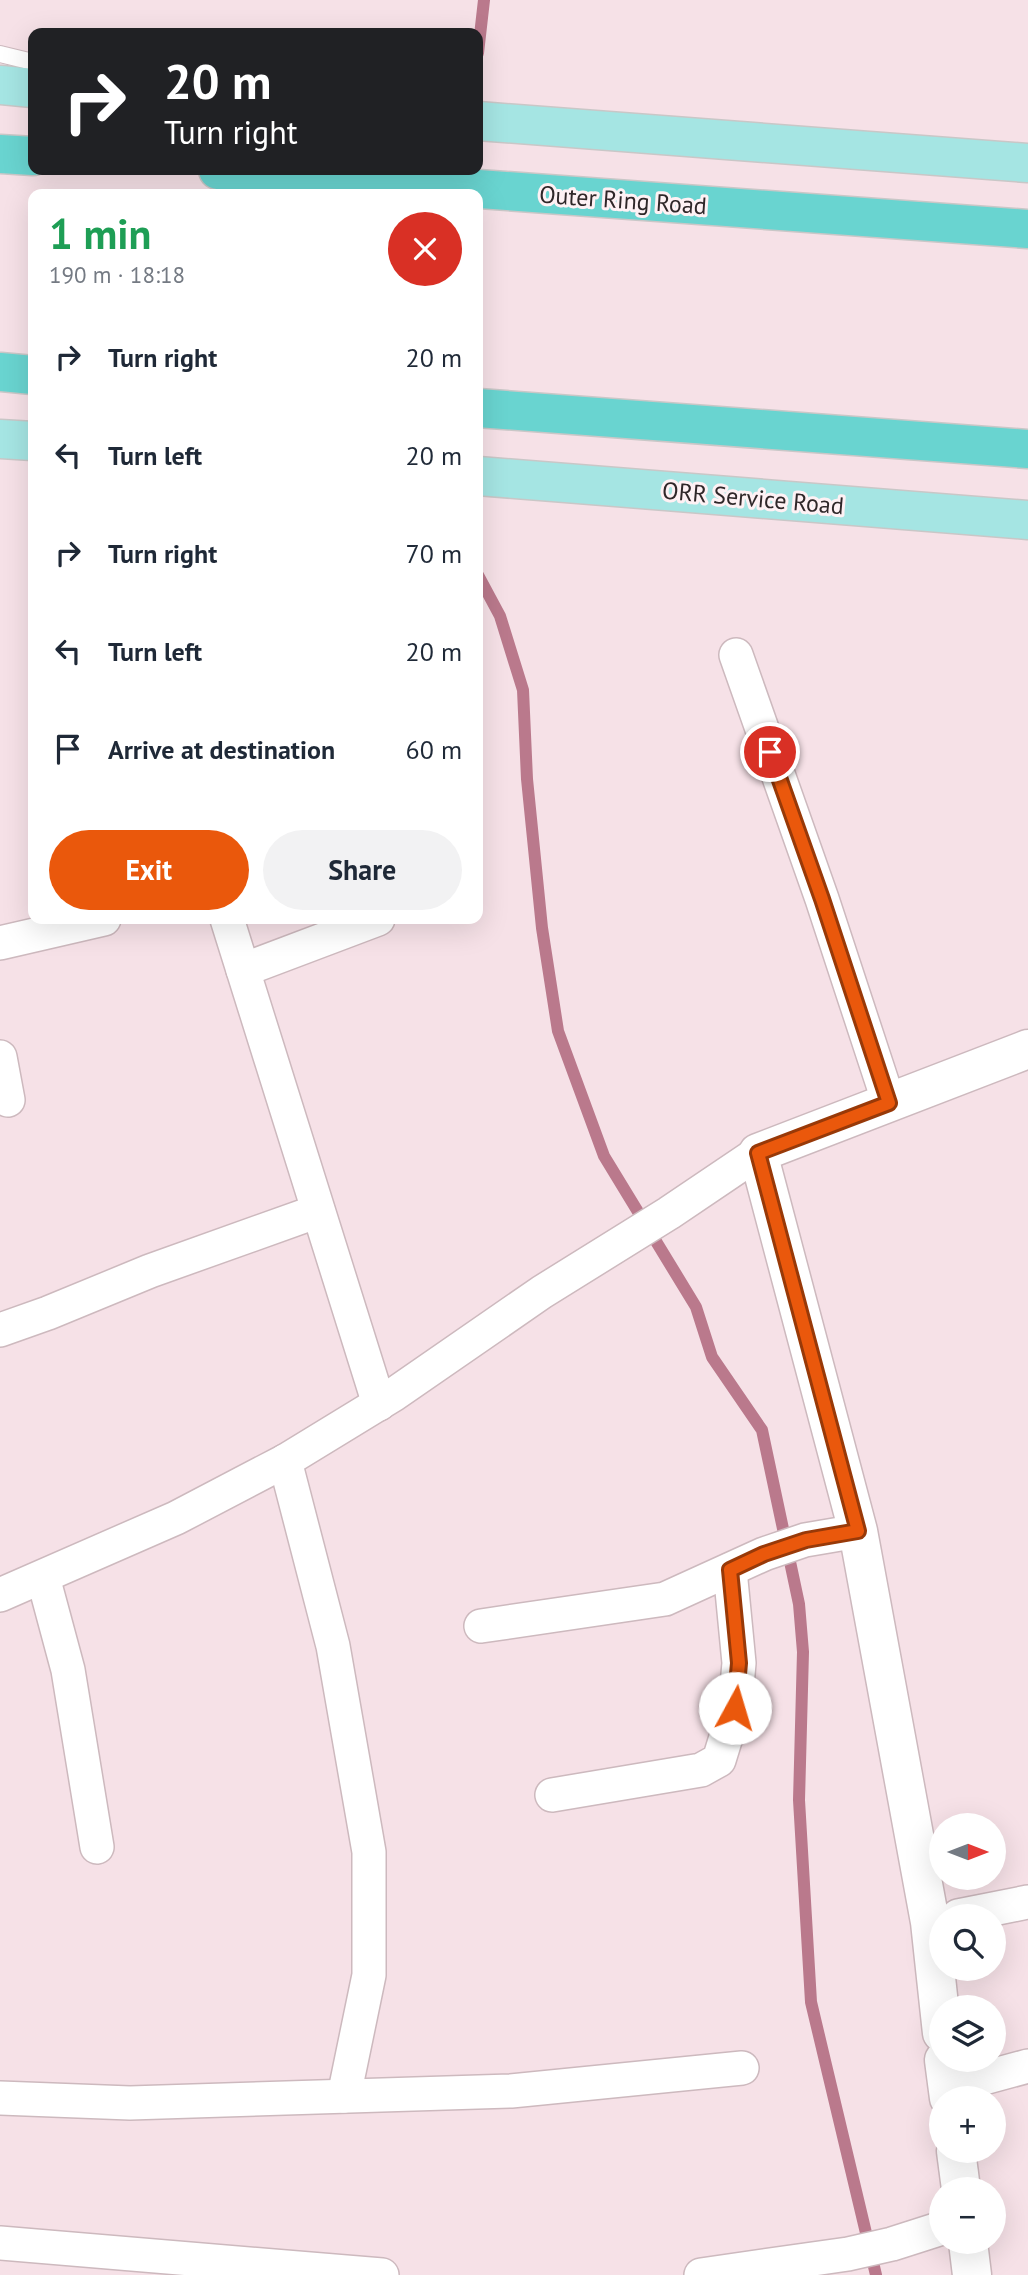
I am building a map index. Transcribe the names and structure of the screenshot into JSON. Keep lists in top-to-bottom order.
{
  "streets": {
    "highway": ["Outer Ring Road"],
    "main road": ["ORR Service Road"]
  },
  "north": "right",
  "page": {
    "turn": ["20 m", "Turn right"],
    "heading": ["1 min", "190 m · 18:18"],
    "list": [
      {
        "name": "Turn right",
        "value": "20 m"
      },
      {
        "name": "Turn left",
        "value": "20 m"
      },
      {
        "name": "Turn right",
        "value": "70 m"
      },
      {
        "name": "Turn left",
        "value": "20 m"
      },
      {
        "name": "Arrive at destination",
        "value": "60 m"
      }
    ],
    "buttons": ["Exit", "Share"],
    "map_buttons": ["+", "−"]
  }
}
